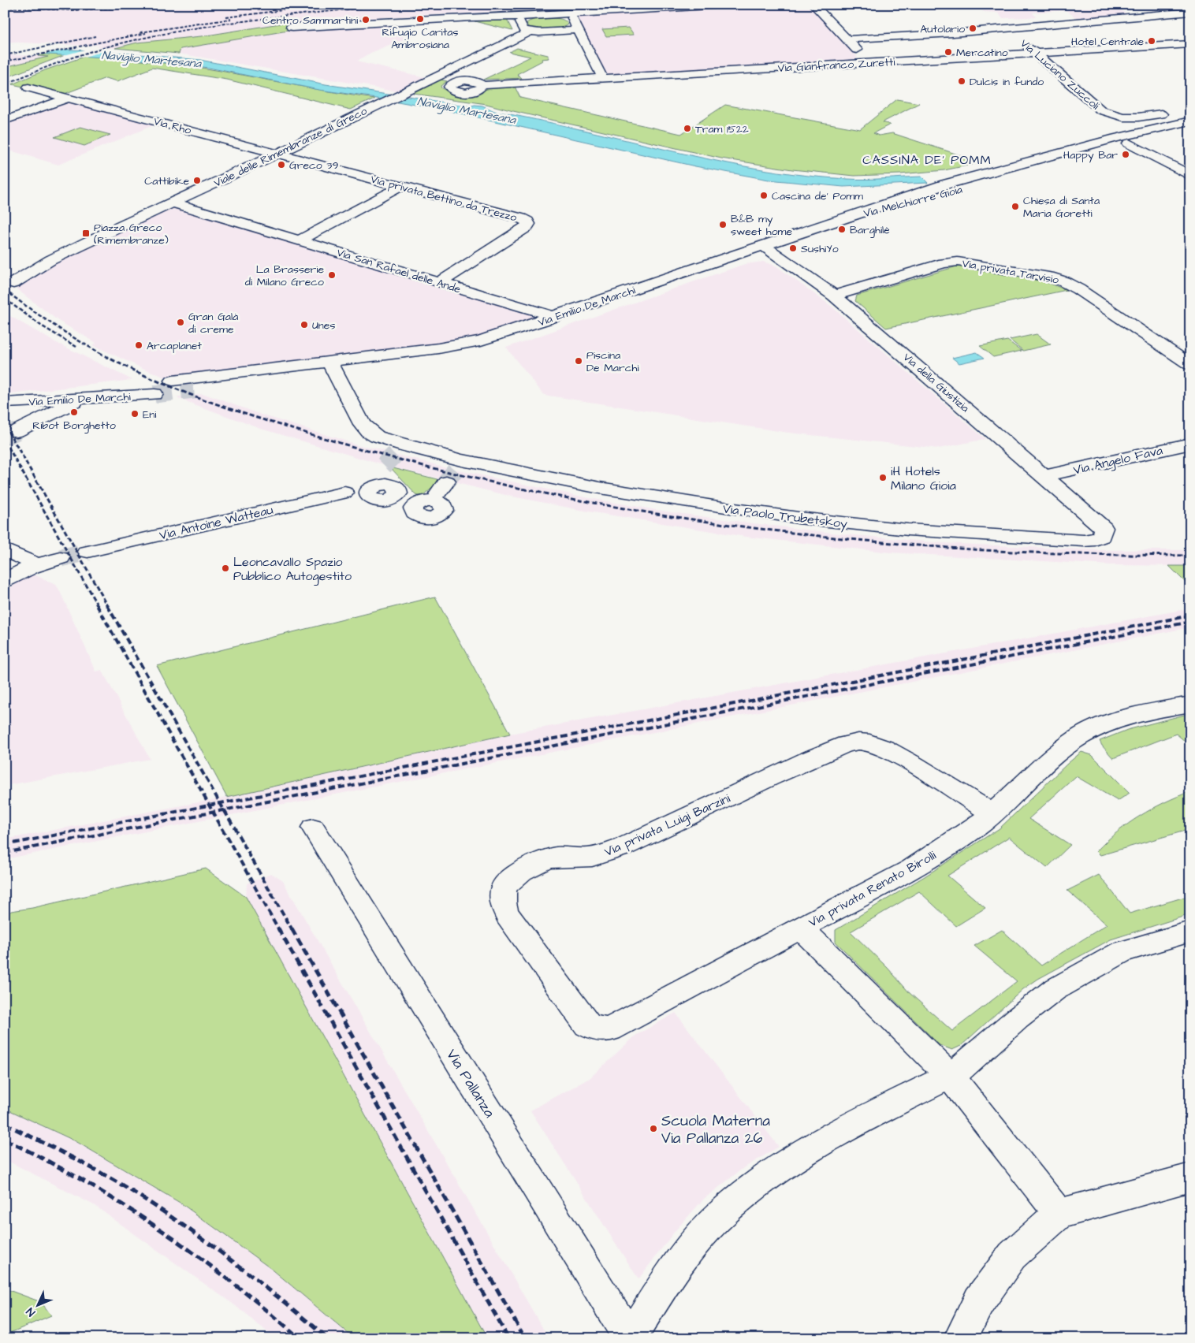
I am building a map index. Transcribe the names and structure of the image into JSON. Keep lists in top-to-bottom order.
{
  "streets": {
    "street": [
      "Via Gianfranco Zuretti",
      "Via Luciano Zuccoli",
      "Via Rho",
      "Viale delle Rimembranze di Greco",
      "Via privata Bettino da Trezzo",
      "Via Melchiorre Gioia",
      "Via San Rafael delle Ande",
      "Via privata Tarvisio",
      "Via Emilio De Marchi",
      "Via della Giustizia",
      "Via Angelo Fava",
      "Via Paolo Trubetskoy",
      "Via Antoine Watteau",
      "Via privata Luigi Barzini",
      "Via privata Renato Birolli",
      "Via Pallanza"
    ]
  },
  "crossings": [
    ["Via Gianfranco Zuretti", "Via Luciano Zuccoli"],
    ["Via Luciano Zuccoli", "Via Melchiorre Gioia"],
    ["Via Rho", "Viale delle Rimembranze di Greco"],
    ["Via Rho", "Via privata Bettino da Trezzo"],
    ["Viale delle Rimembranze di Greco", "Via privata Bettino da Trezzo"],
    ["Viale delle Rimembranze di Greco", "Via San Rafael delle Ande"],
    ["Via privata Bettino da Trezzo", "Via San Rafael delle Ande"],
    ["Via Melchiorre Gioia", "Via Emilio De Marchi"],
    ["Via San Rafael delle Ande", "Via Emilio De Marchi"],
    ["Via privata Tarvisio", "Via della Giustizia"],
    ["Via Emilio De Marchi", "Via della Giustizia"],
    ["Via della Giustizia", "Via Angelo Fava"],
    ["Via della Giustizia", "Via Paolo Trubetskoy"],
    ["Via privata Luigi Barzini", "Via privata Renato Birolli"]
  ],
  "districts": ["CASSINA DE' POMM"],
  "water": ["Naviglio Martesana"],
  "places": {
    "other": [
      "Rifugio Caritas Ambrosiana",
      "Centro Sammartini",
      "Autolario",
      "Hotel Centrale",
      "Mercatino",
      "Dulcis in fundo",
      "Tram 1522",
      "Happy Bar",
      "Greco 39",
      "Cattibike",
      "Cascina de' Pomm",
      "Chiesa di Santa Maria Goretti",
      "B&B my sweet home",
      "Barghilè",
      "SushiYo",
      "La Brasserie di Milano Greco",
      "Gran Galà di creme",
      "Unes",
      "Arcaplanet",
      "Piscina De Marchi",
      "Ribot Borghetto",
      "Eni",
      "iH Hotels Milano Gioia",
      "Leoncavallo Spazio Pubblico Autogestito",
      "Scuola Materna Via Pallanza 26"
    ],
    "transit": ["Piazza Greco (Rimembranze)"]
  },
  "north": "bottom left"
}
